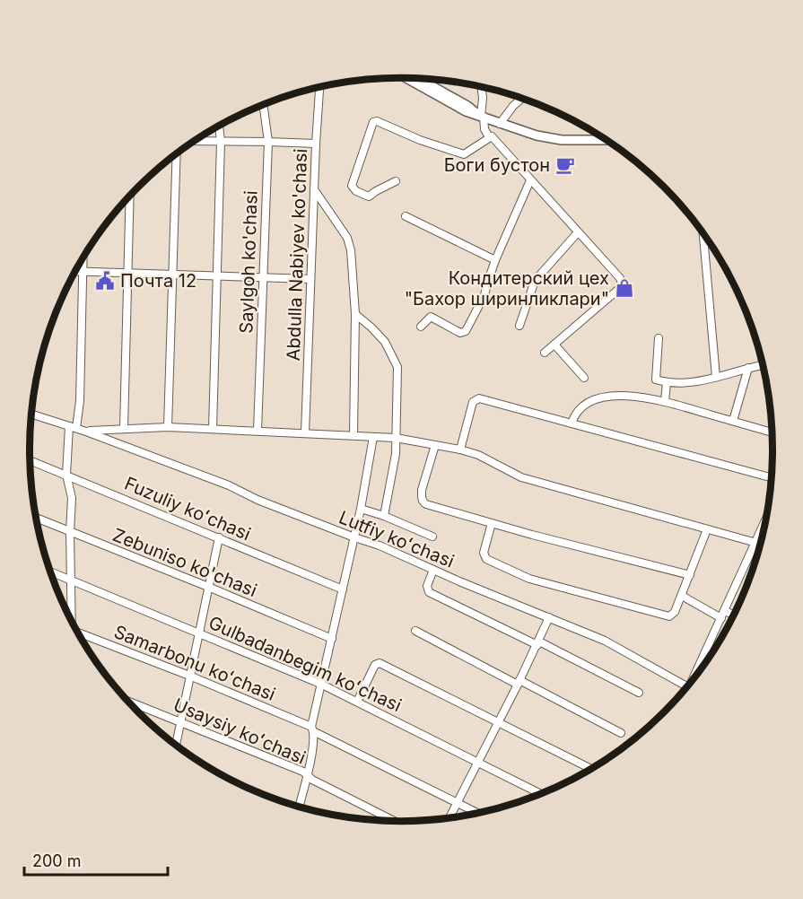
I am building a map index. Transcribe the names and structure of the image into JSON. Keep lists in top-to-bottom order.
{
  "streets": {
    "street": [
      "Abdulla Nabiyev ko'chasi",
      "Saylgoh ko'chasi",
      "Fuzuliy koʻchasi",
      "Lutfiy koʻchasi",
      "Zebuniso ko'chasi",
      "Samarbonu koʻchasi",
      "Gulbadanbegim koʻchasi",
      "Usaysiy koʻchasi"
    ]
  },
  "places": {
    "cafe": ["Боги бустон"],
    "public building": ["Почта 12"],
    "shop": ["Кондитерский цех \"Бахор ширинликлари\""]
  },
  "scale_bar": "200 m"
}
